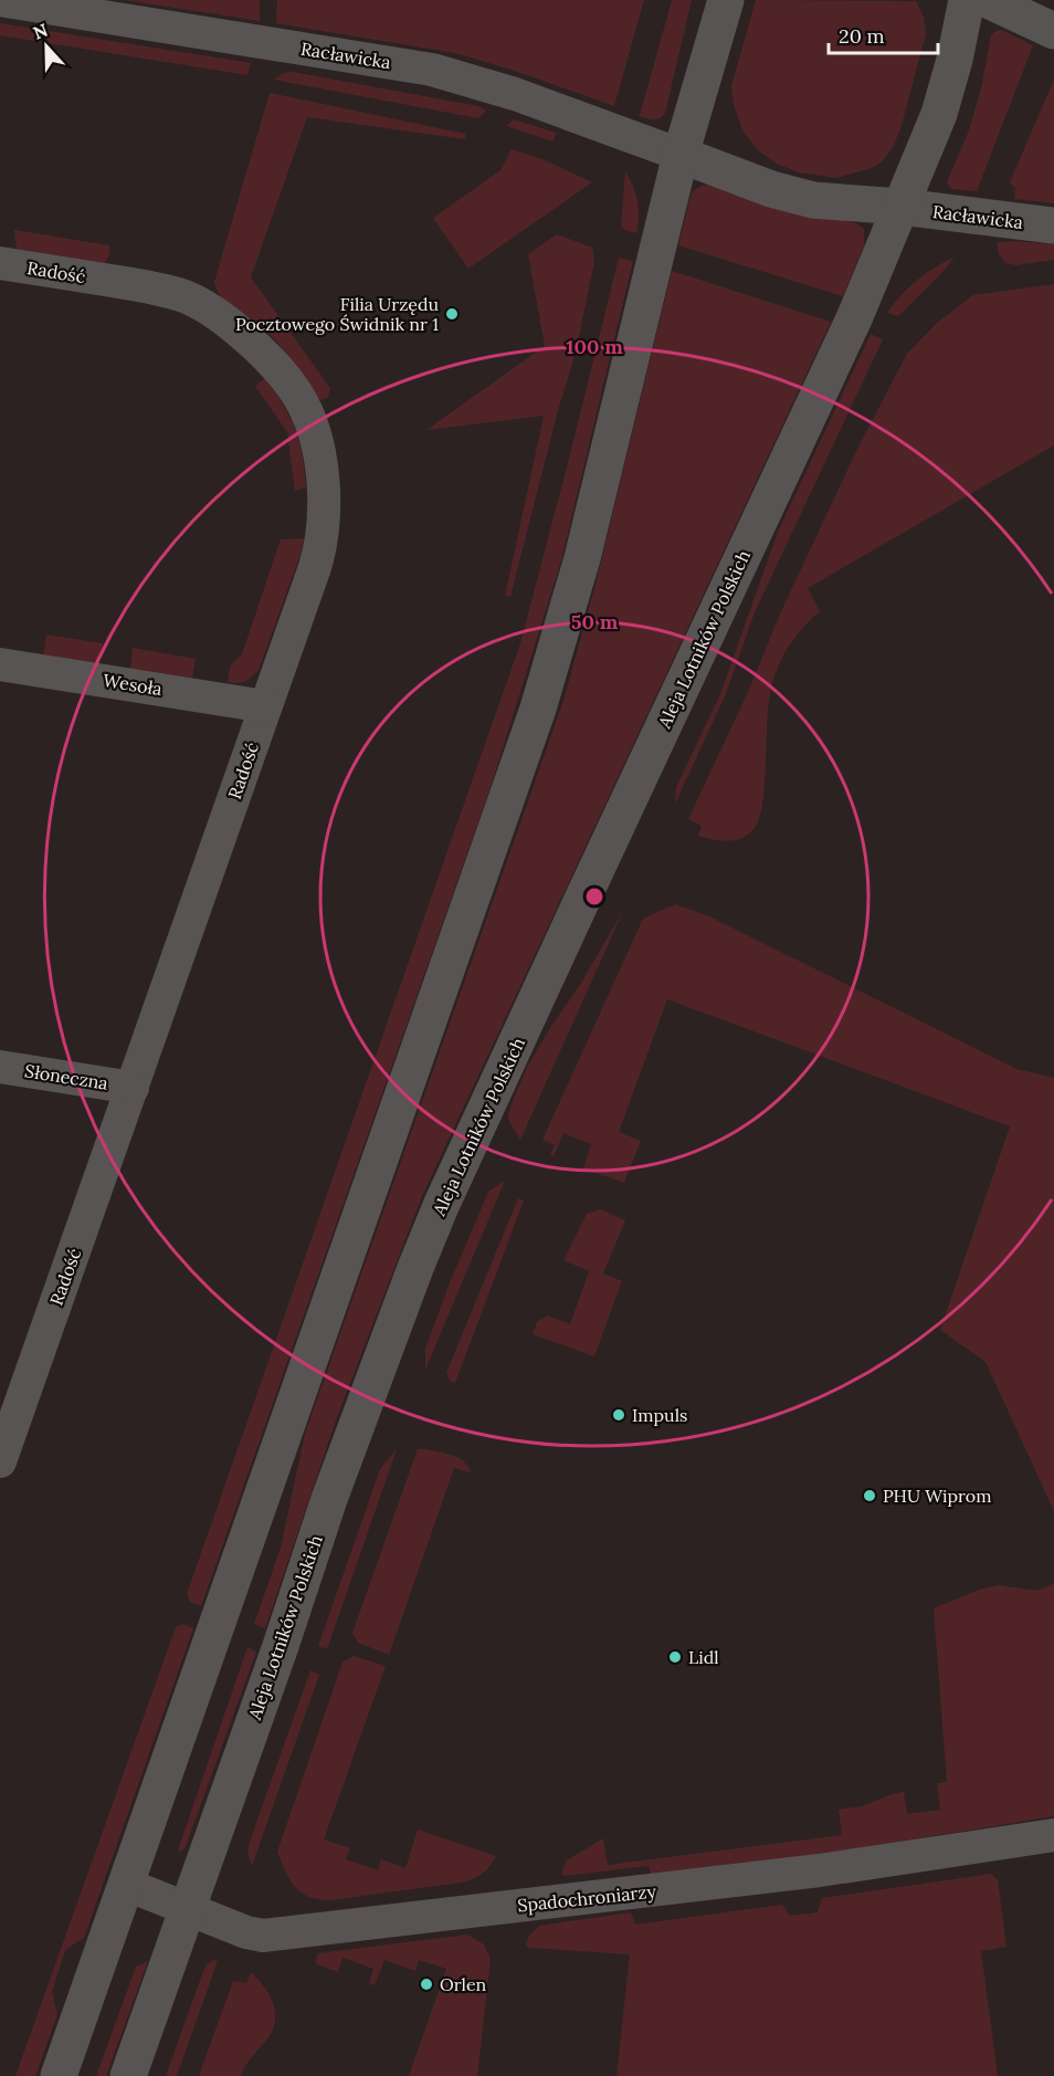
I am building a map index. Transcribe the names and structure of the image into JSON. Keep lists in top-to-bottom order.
{
  "streets": {
    "street": [
      "Racławicka",
      "Radość",
      "Aleja Lotników Polskich",
      "Wesoła",
      "Słoneczna",
      "Spadochroniarzy"
    ]
  },
  "crossings": [
    ["Racławicka", "Aleja Lotników Polskich"],
    ["Radość", "Wesoła"],
    ["Radość", "Słoneczna"],
    ["Aleja Lotników Polskich", "Spadochroniarzy"]
  ],
  "places": [
    "Filia Urzędu Pocztowego Świdnik nr 1",
    "Impuls",
    "PHU Wiprom",
    "Lidl",
    "Orlen"
  ],
  "scale_bar": "20 m",
  "north": "top",
  "rings": ["100 m", "50 m"]
}
